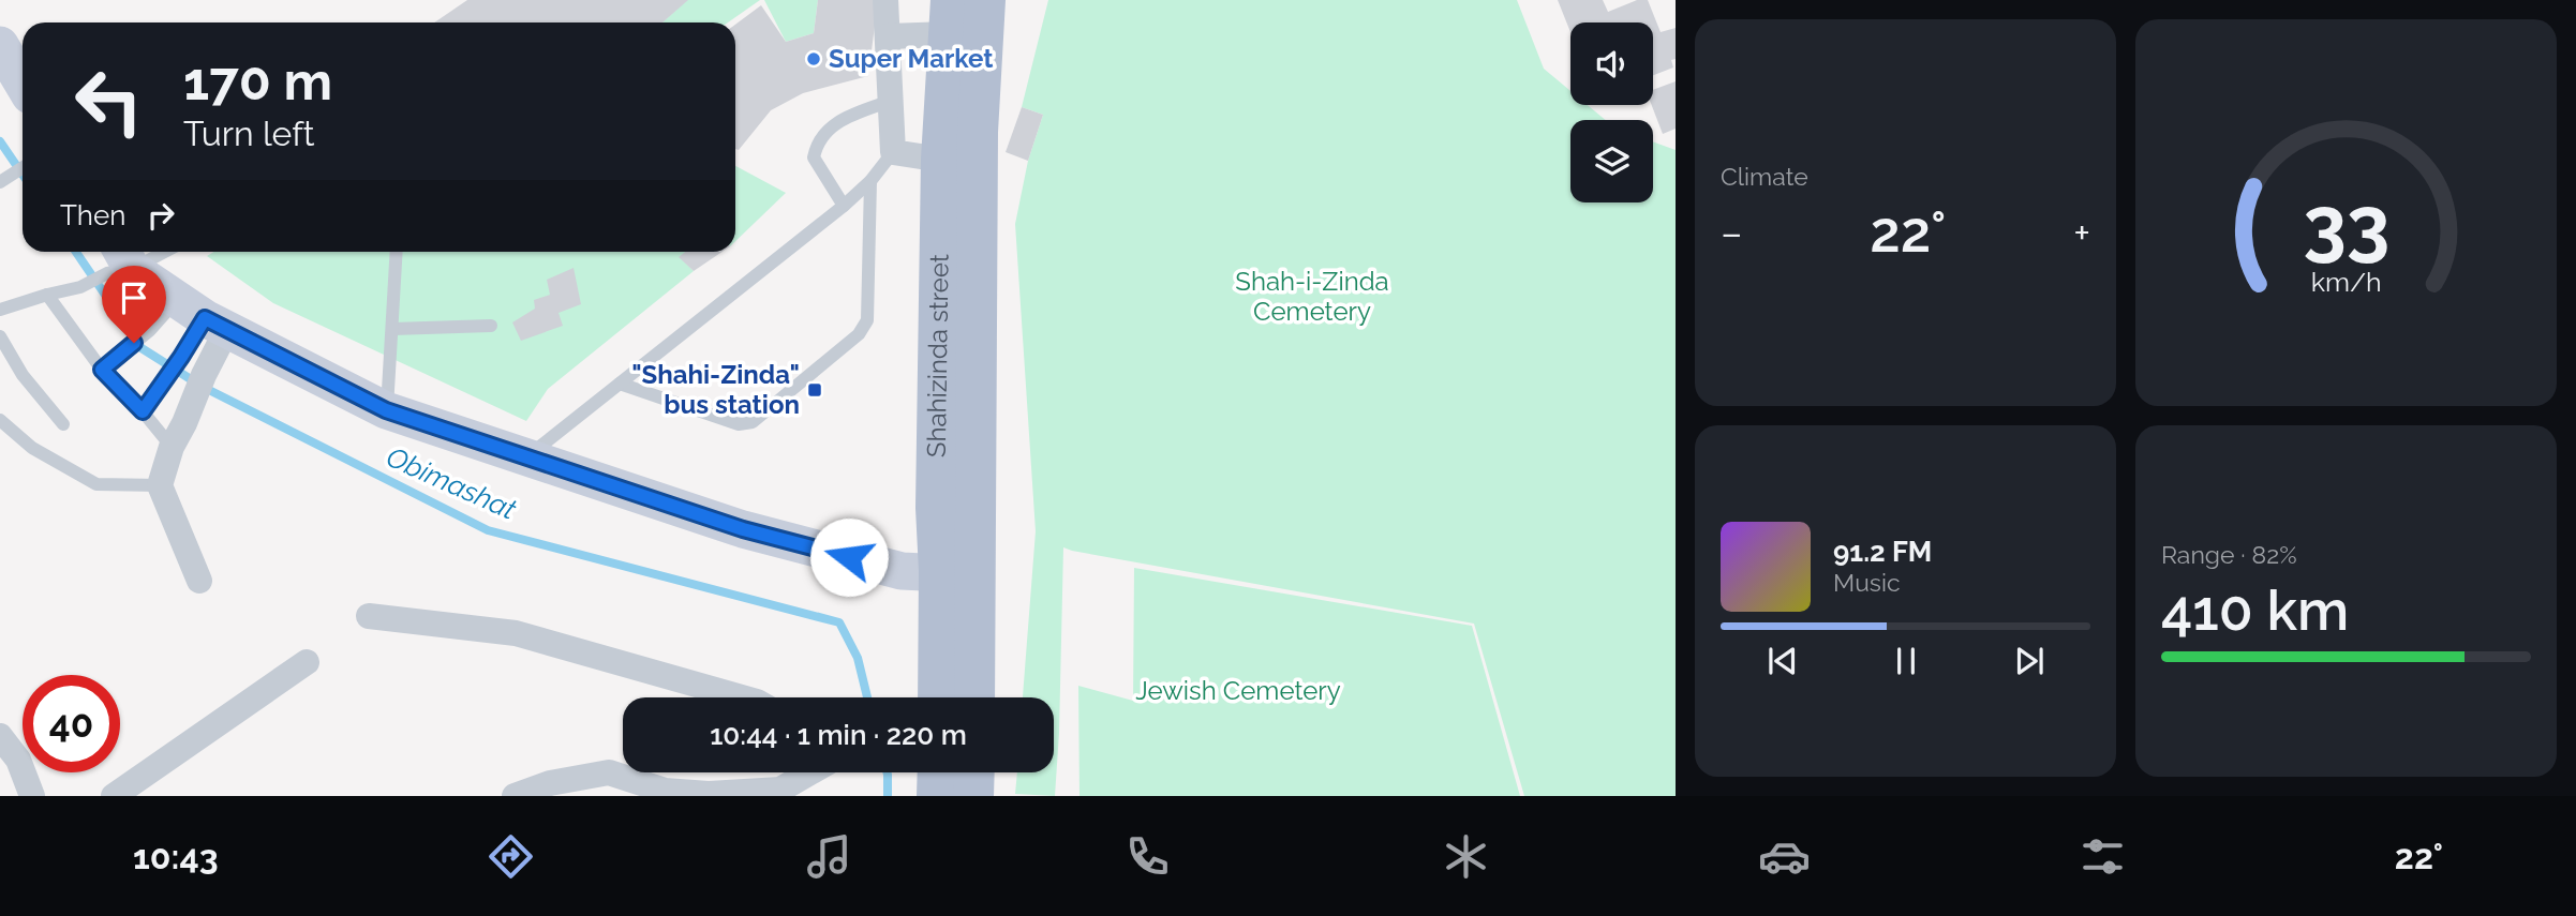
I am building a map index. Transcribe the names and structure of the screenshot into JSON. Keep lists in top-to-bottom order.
{
  "streets": {
    "main road": ["Shahizinda street"]
  },
  "water": ["Obimashat"],
  "parks": ["Shah-i-Zinda Cemetery", "Jewish Cemetery"],
  "places": {
    "other": ["Super Market"],
    "transit": ["\"Shahi-Zinda\" bus station"]
  },
  "page": {
    "tile": [
      "Climate",
      ["Range · 82%", "410 km"]
    ],
    "turn": ["170 m", "Turn left"],
    "then": "Then",
    "heat": ["−", "22°", "+"],
    "song": ["91.2 FM", "Music"],
    "limit": "40",
    "trip": "10:44 · 1 min · 220 m",
    "tabs": ["10:43", "22°"],
    "gauge": ["33", "km/h"]
  }
}
